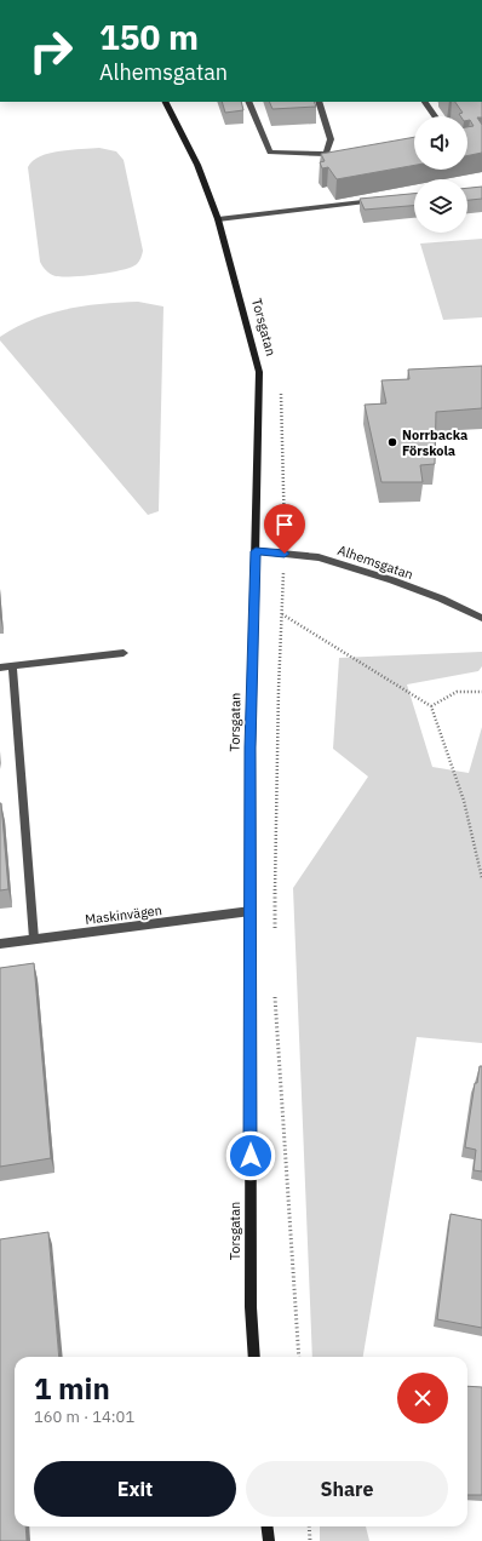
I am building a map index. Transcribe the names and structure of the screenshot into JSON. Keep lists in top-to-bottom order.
{
  "streets": {
    "main road": ["Torsgatan"],
    "street": ["Alhemsgatan", "Maskinvägen"]
  },
  "crossings": [
    ["Torsgatan", "Alhemsgatan"],
    ["Torsgatan", "Maskinvägen"]
  ],
  "places": ["Norrbacka Förskola"],
  "page": {
    "turn": ["150 m", "Alhemsgatan"],
    "heading": ["1 min", "160 m · 14:01"],
    "buttons": ["Exit", "Share"]
  }
}
